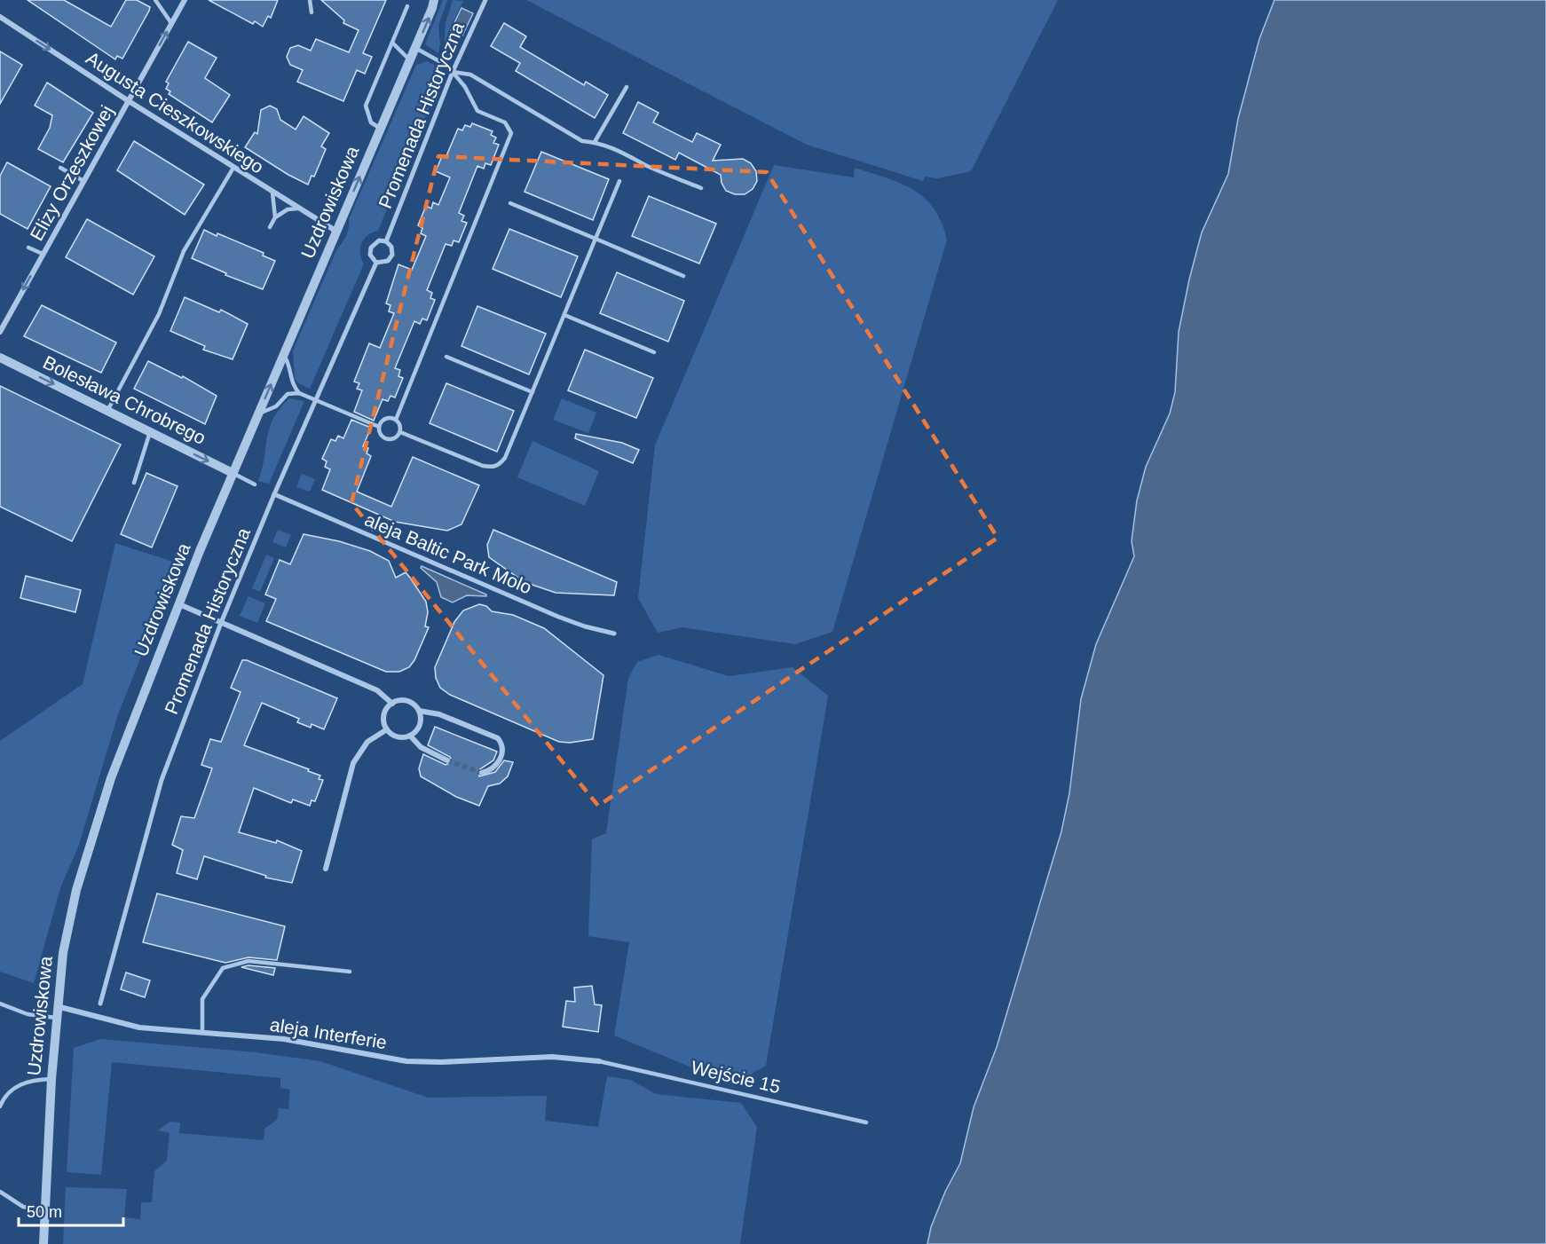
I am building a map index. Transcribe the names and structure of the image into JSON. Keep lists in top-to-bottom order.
{
  "streets": {
    "street": [
      "Augusta Cieszkowskiego",
      "Promenada Historyczna",
      "Elizy Orzeszkowej",
      "Uzdrowiskowa",
      "Bolesława Chrobrego",
      "aleja Baltic Park Molo",
      "aleja Interferie"
    ],
    "lane": ["Wejście 15"]
  },
  "crossings": [
    ["Augusta Cieszkowskiego", "Elizy Orzeszkowej"],
    ["Augusta Cieszkowskiego", "Uzdrowiskowa"],
    ["Promenada Historyczna", "aleja Baltic Park Molo"],
    ["Uzdrowiskowa", "Bolesława Chrobrego"],
    ["Uzdrowiskowa", "aleja Interferie"],
    ["aleja Interferie", "Wejście 15"]
  ],
  "one_way": ["Augusta Cieszkowskiego", "Bolesława Chrobrego"],
  "scale_bar": "50 m"
}
